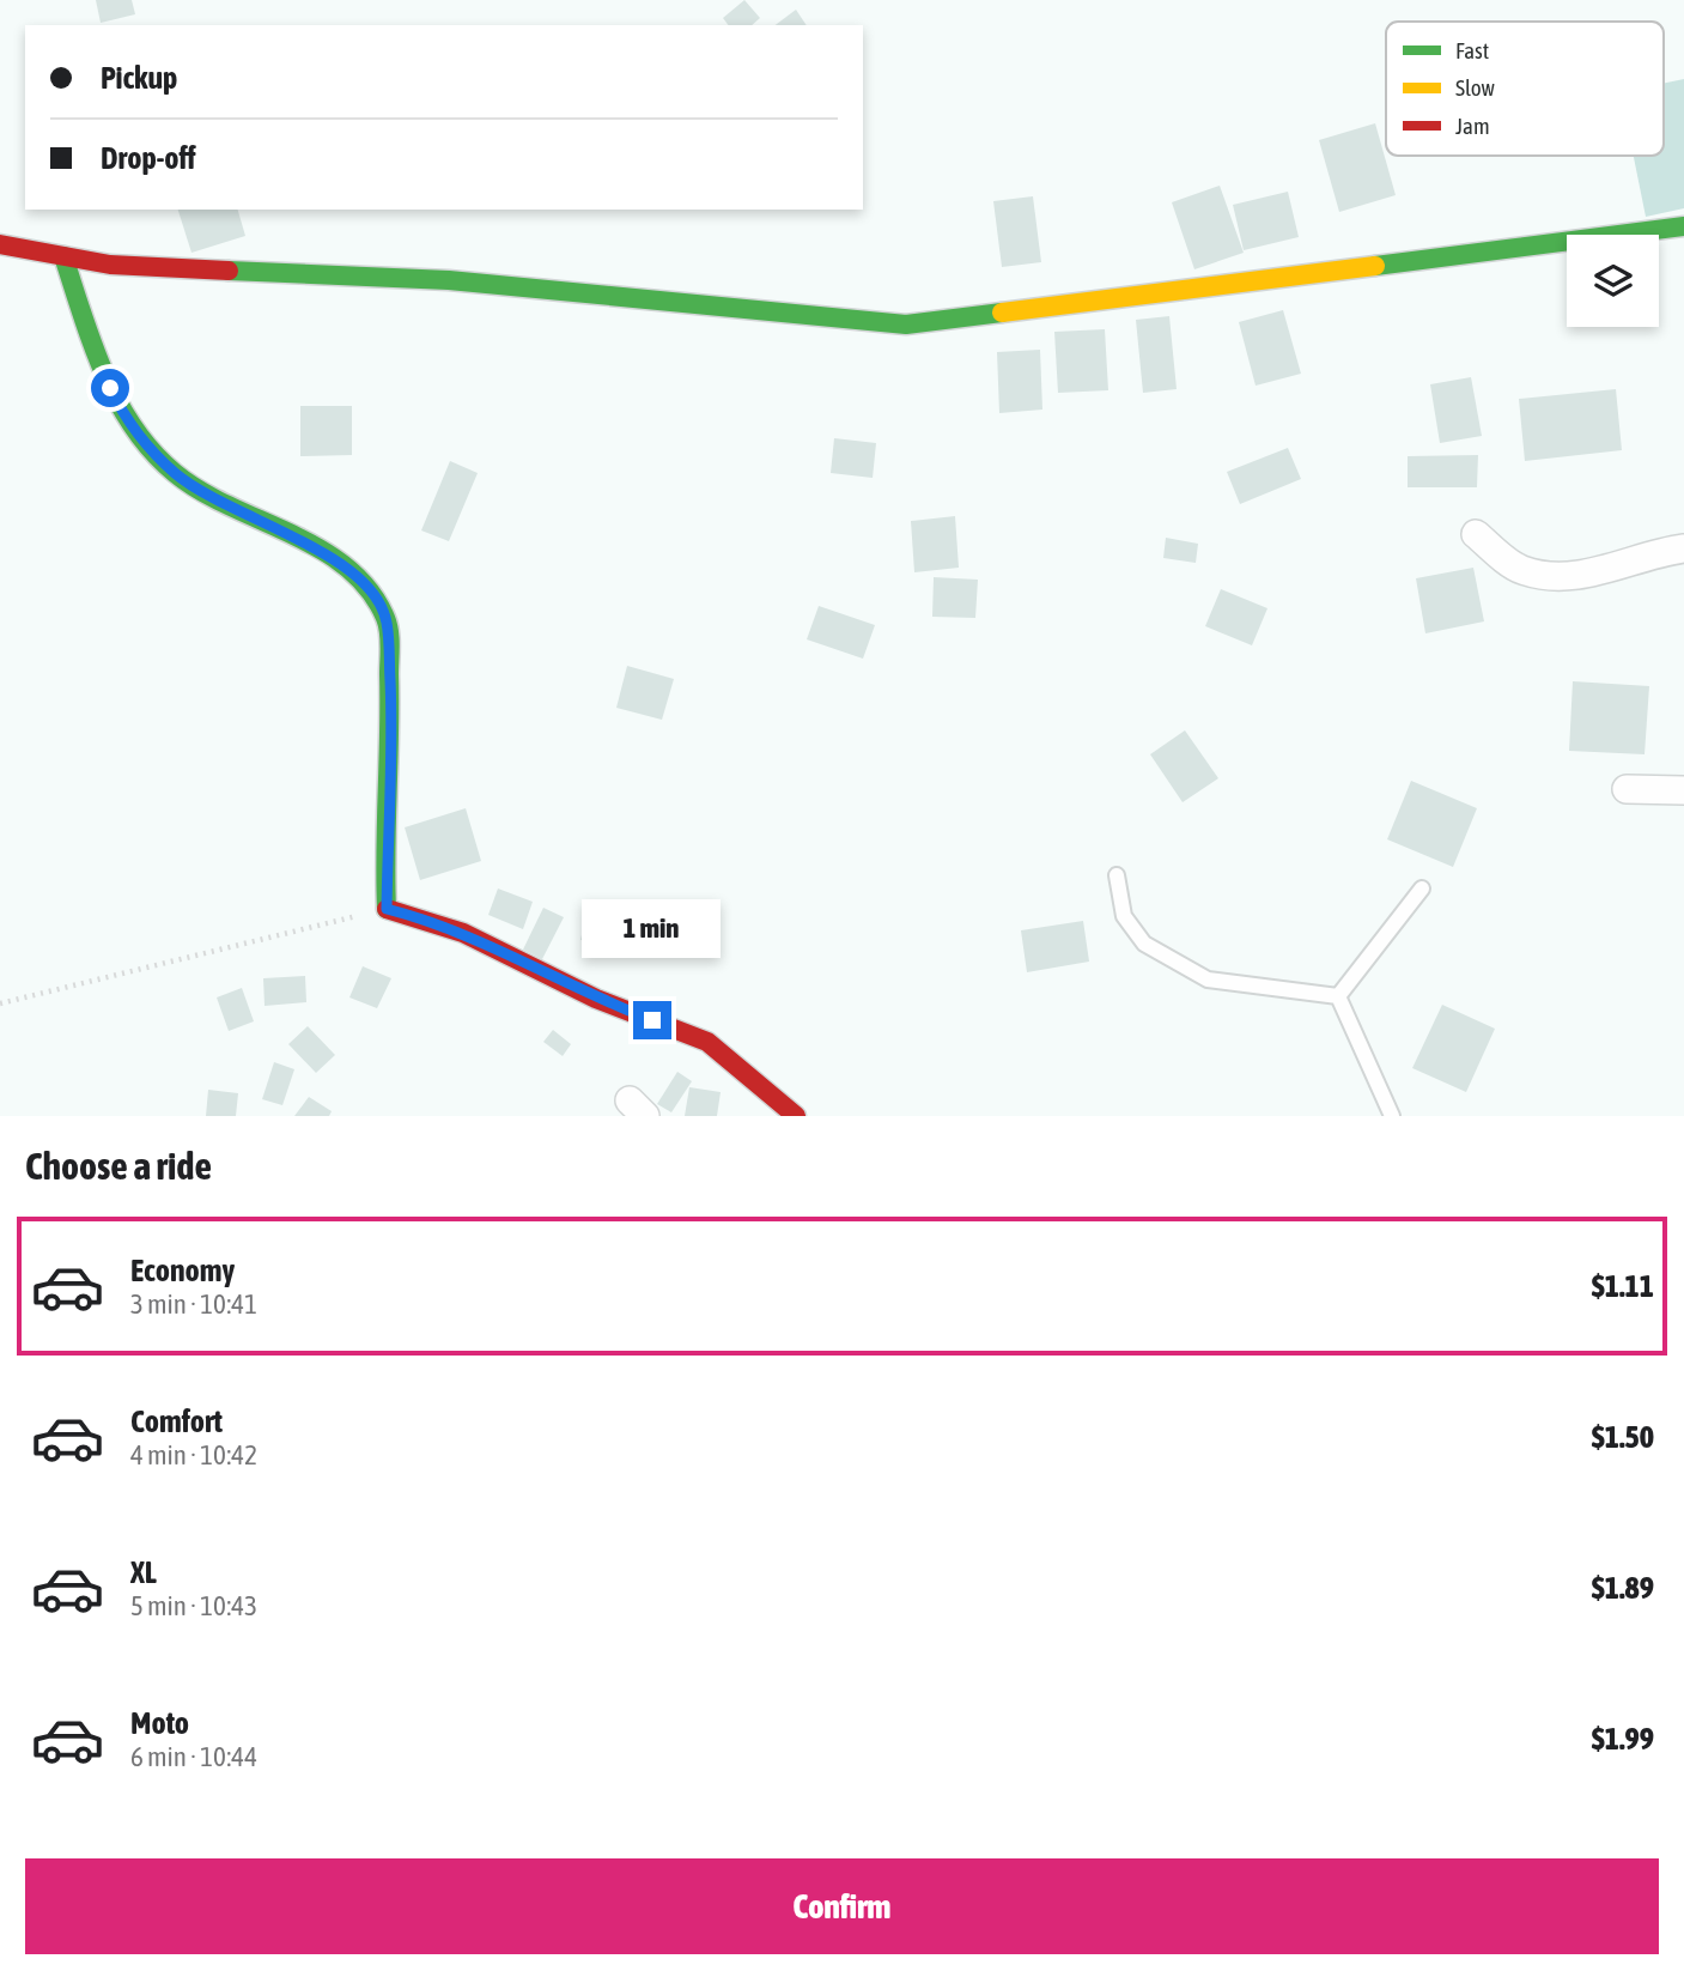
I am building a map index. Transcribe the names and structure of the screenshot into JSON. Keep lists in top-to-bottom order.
{
  "legend": ["Fast", "Slow", "Jam"],
  "page": {
    "banner": ["Pickup", "Drop-off"],
    "bubble": "1 min",
    "heading": "Choose a ride",
    "list": [
      {
        "name": "Economy",
        "note": "3 min · 10:41",
        "value": "$1.11"
      },
      {
        "name": "Comfort",
        "note": "4 min · 10:42",
        "value": "$1.50"
      },
      {
        "name": "XL",
        "note": "5 min · 10:43",
        "value": "$1.89"
      },
      {
        "name": "Moto",
        "note": "6 min · 10:44",
        "value": "$1.99"
      }
    ],
    "buttons": "Confirm"
  }
}
